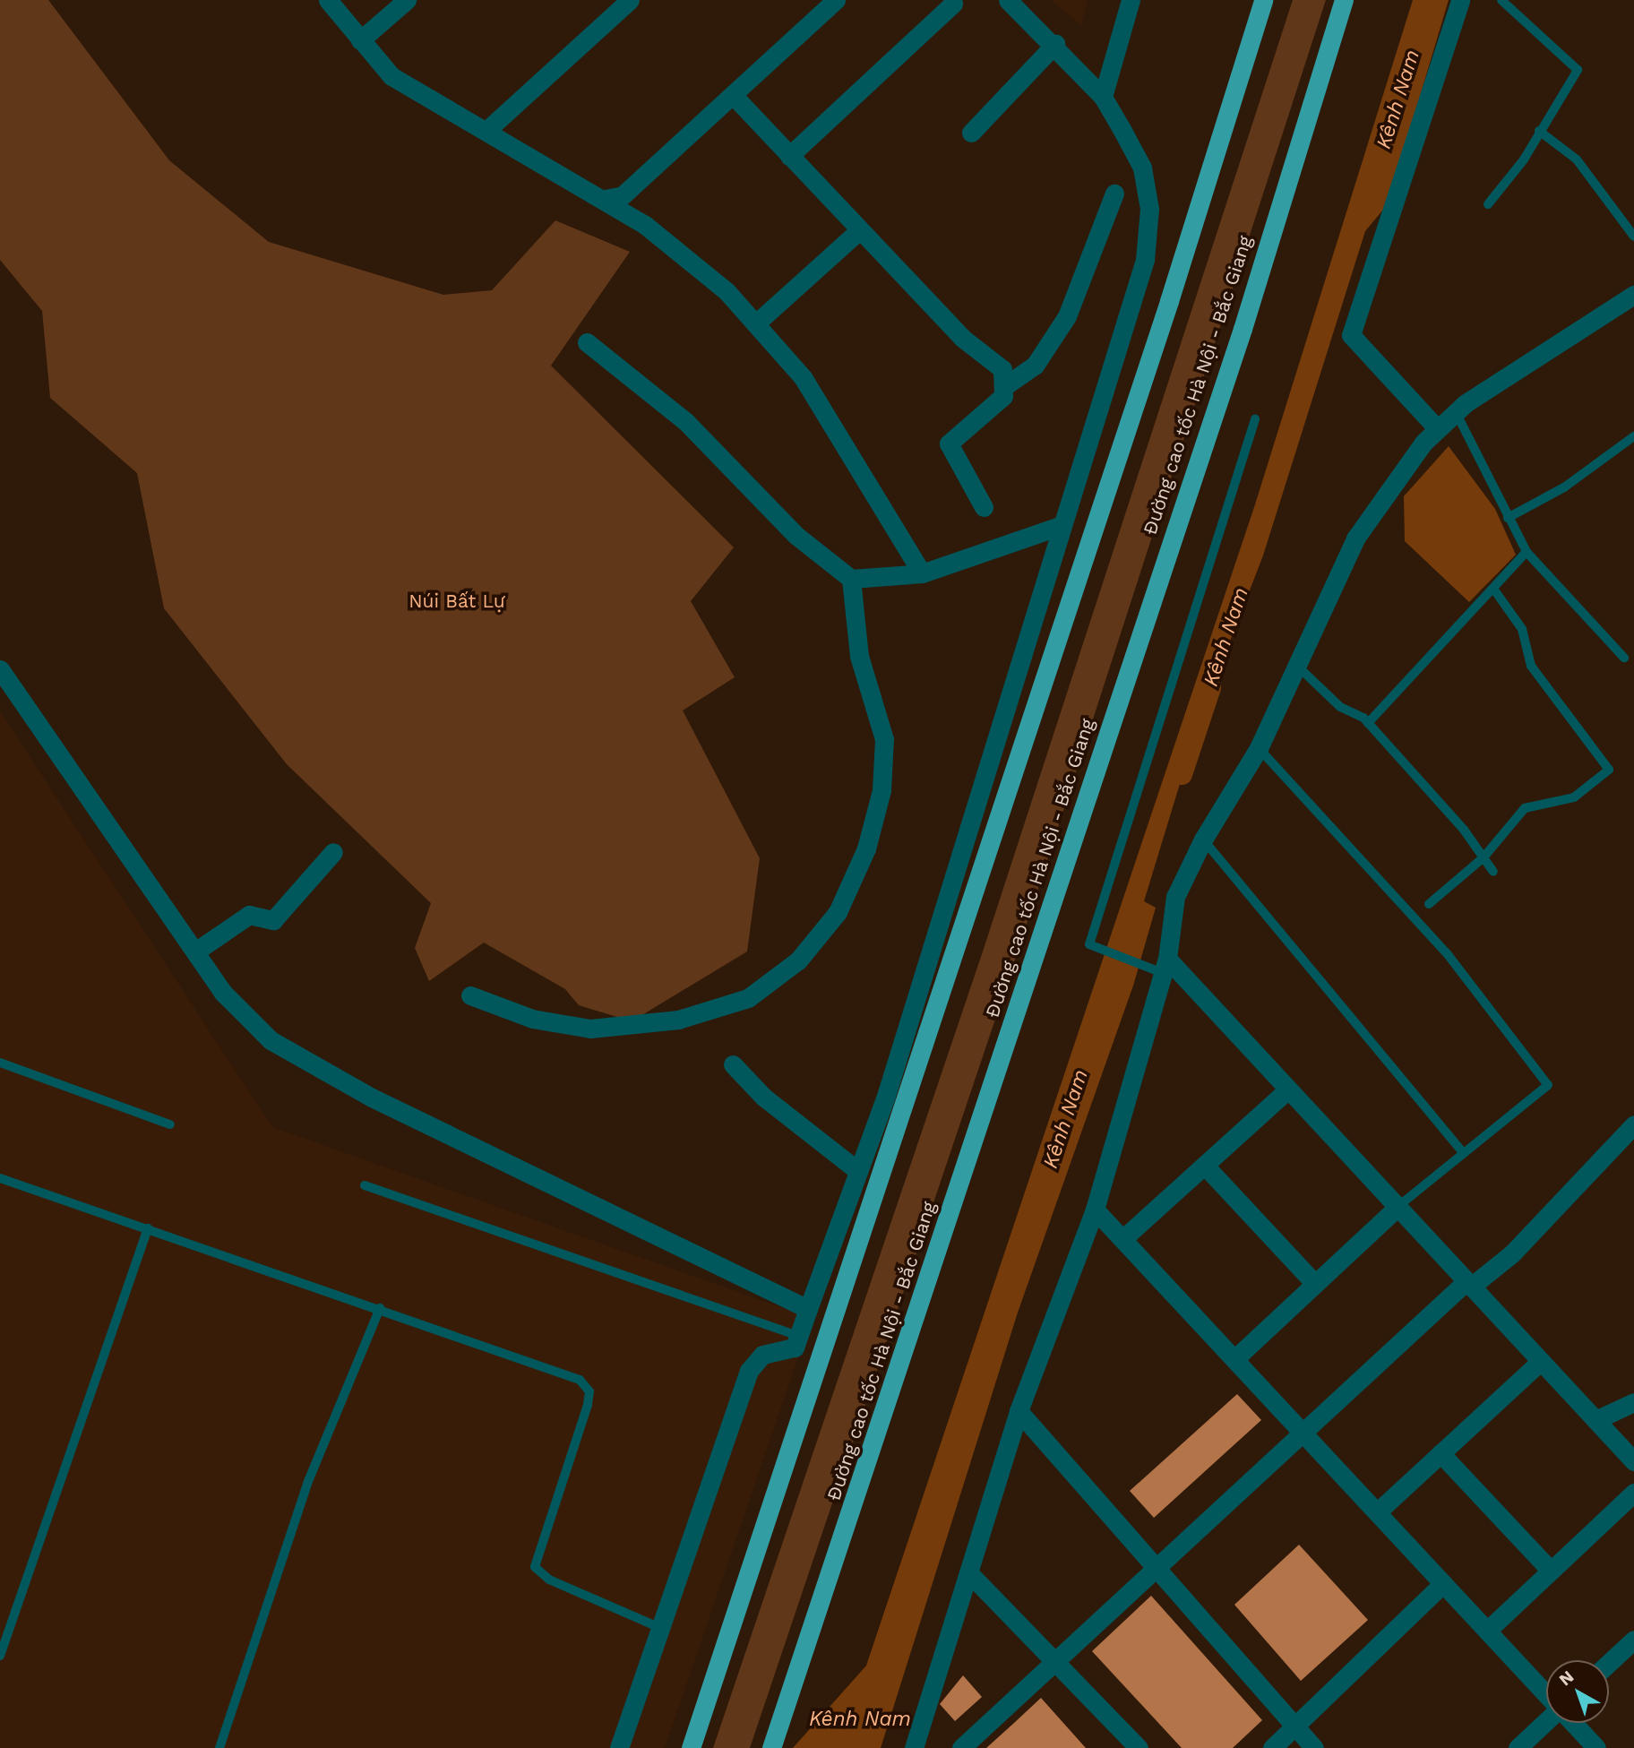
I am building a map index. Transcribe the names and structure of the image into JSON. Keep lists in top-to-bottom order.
{
  "streets": {
    "highway": ["Đường cao tốc Hà Nội - Bắc Giang"]
  },
  "water": ["Kênh Nam"],
  "parks": ["Núi Bất Lự"],
  "north": "top left"
}
